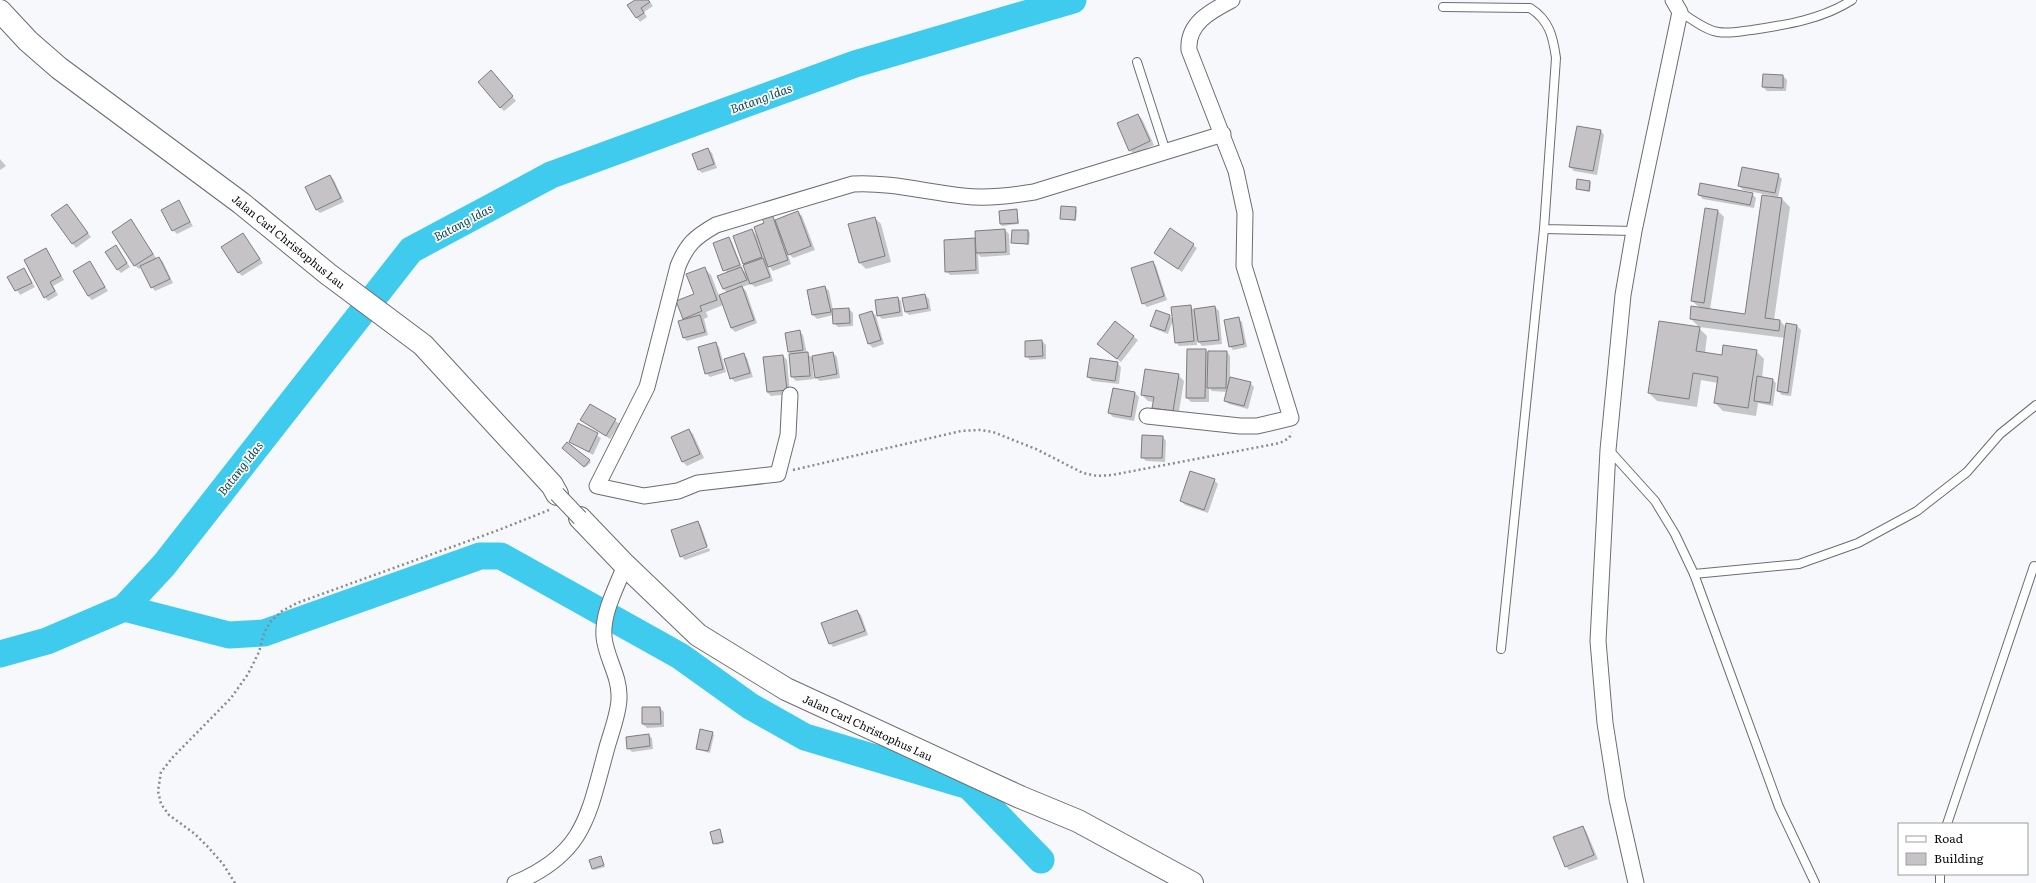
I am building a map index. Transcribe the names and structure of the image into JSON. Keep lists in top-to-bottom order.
{
  "streets": {
    "street": ["Jalan Carl Christophus Lau"]
  },
  "water": ["Batang Idas"],
  "legend": ["Road", "Building"]
}
